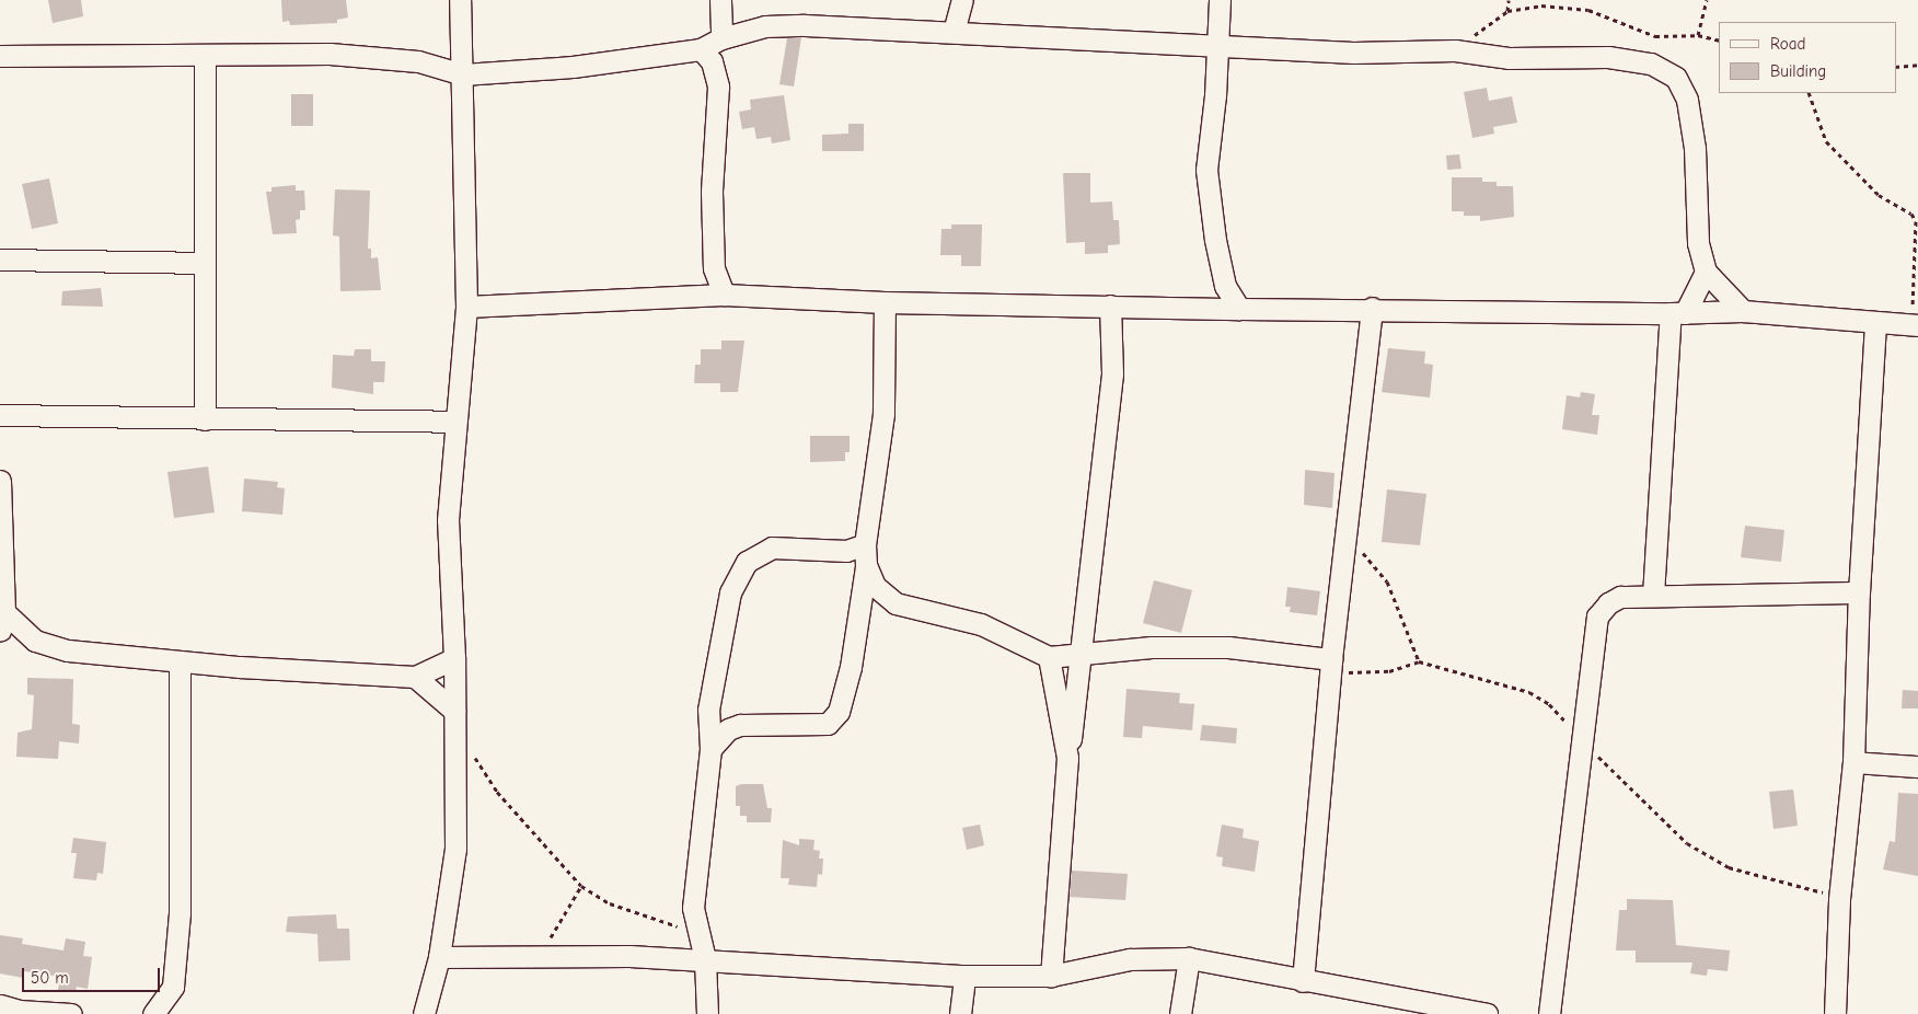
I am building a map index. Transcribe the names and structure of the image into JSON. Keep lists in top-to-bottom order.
{
  "legend": ["Road", "Building"],
  "scale_bar": "50 m"
}
